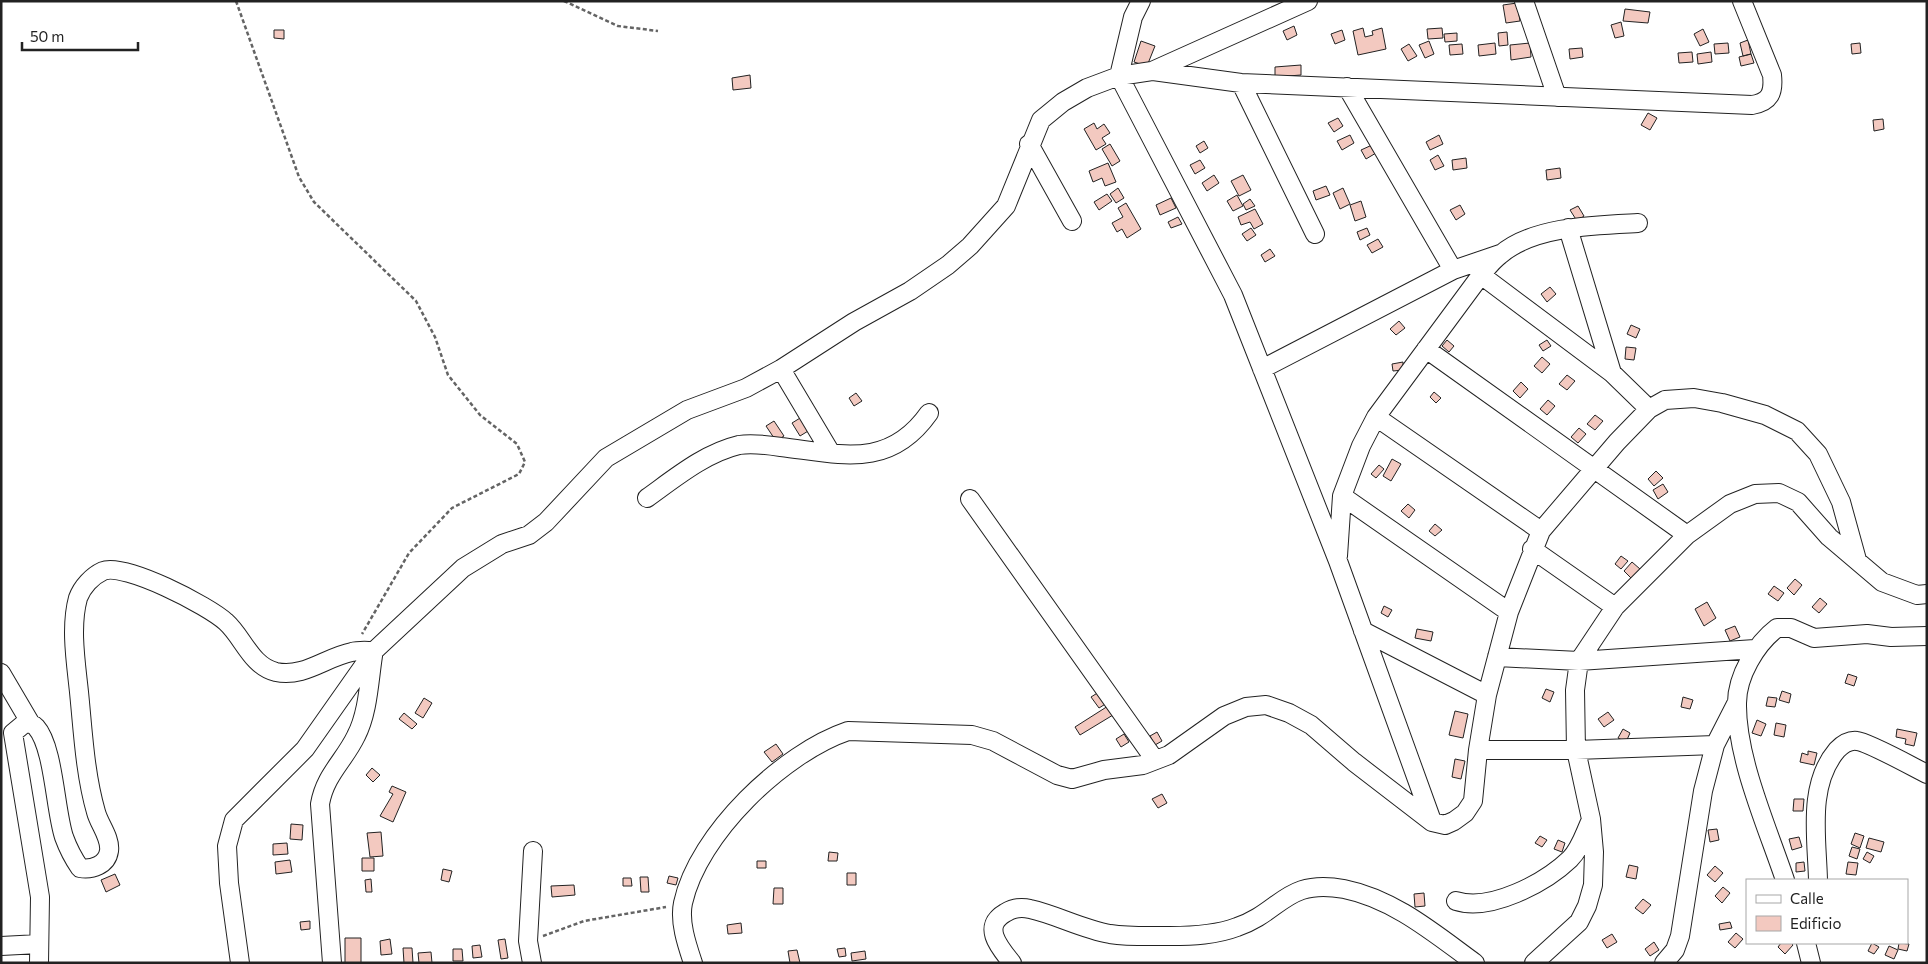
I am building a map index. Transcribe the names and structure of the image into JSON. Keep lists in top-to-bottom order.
{
  "legend": ["Calle", "Edificio"],
  "scale_bar": "50 m"
}
